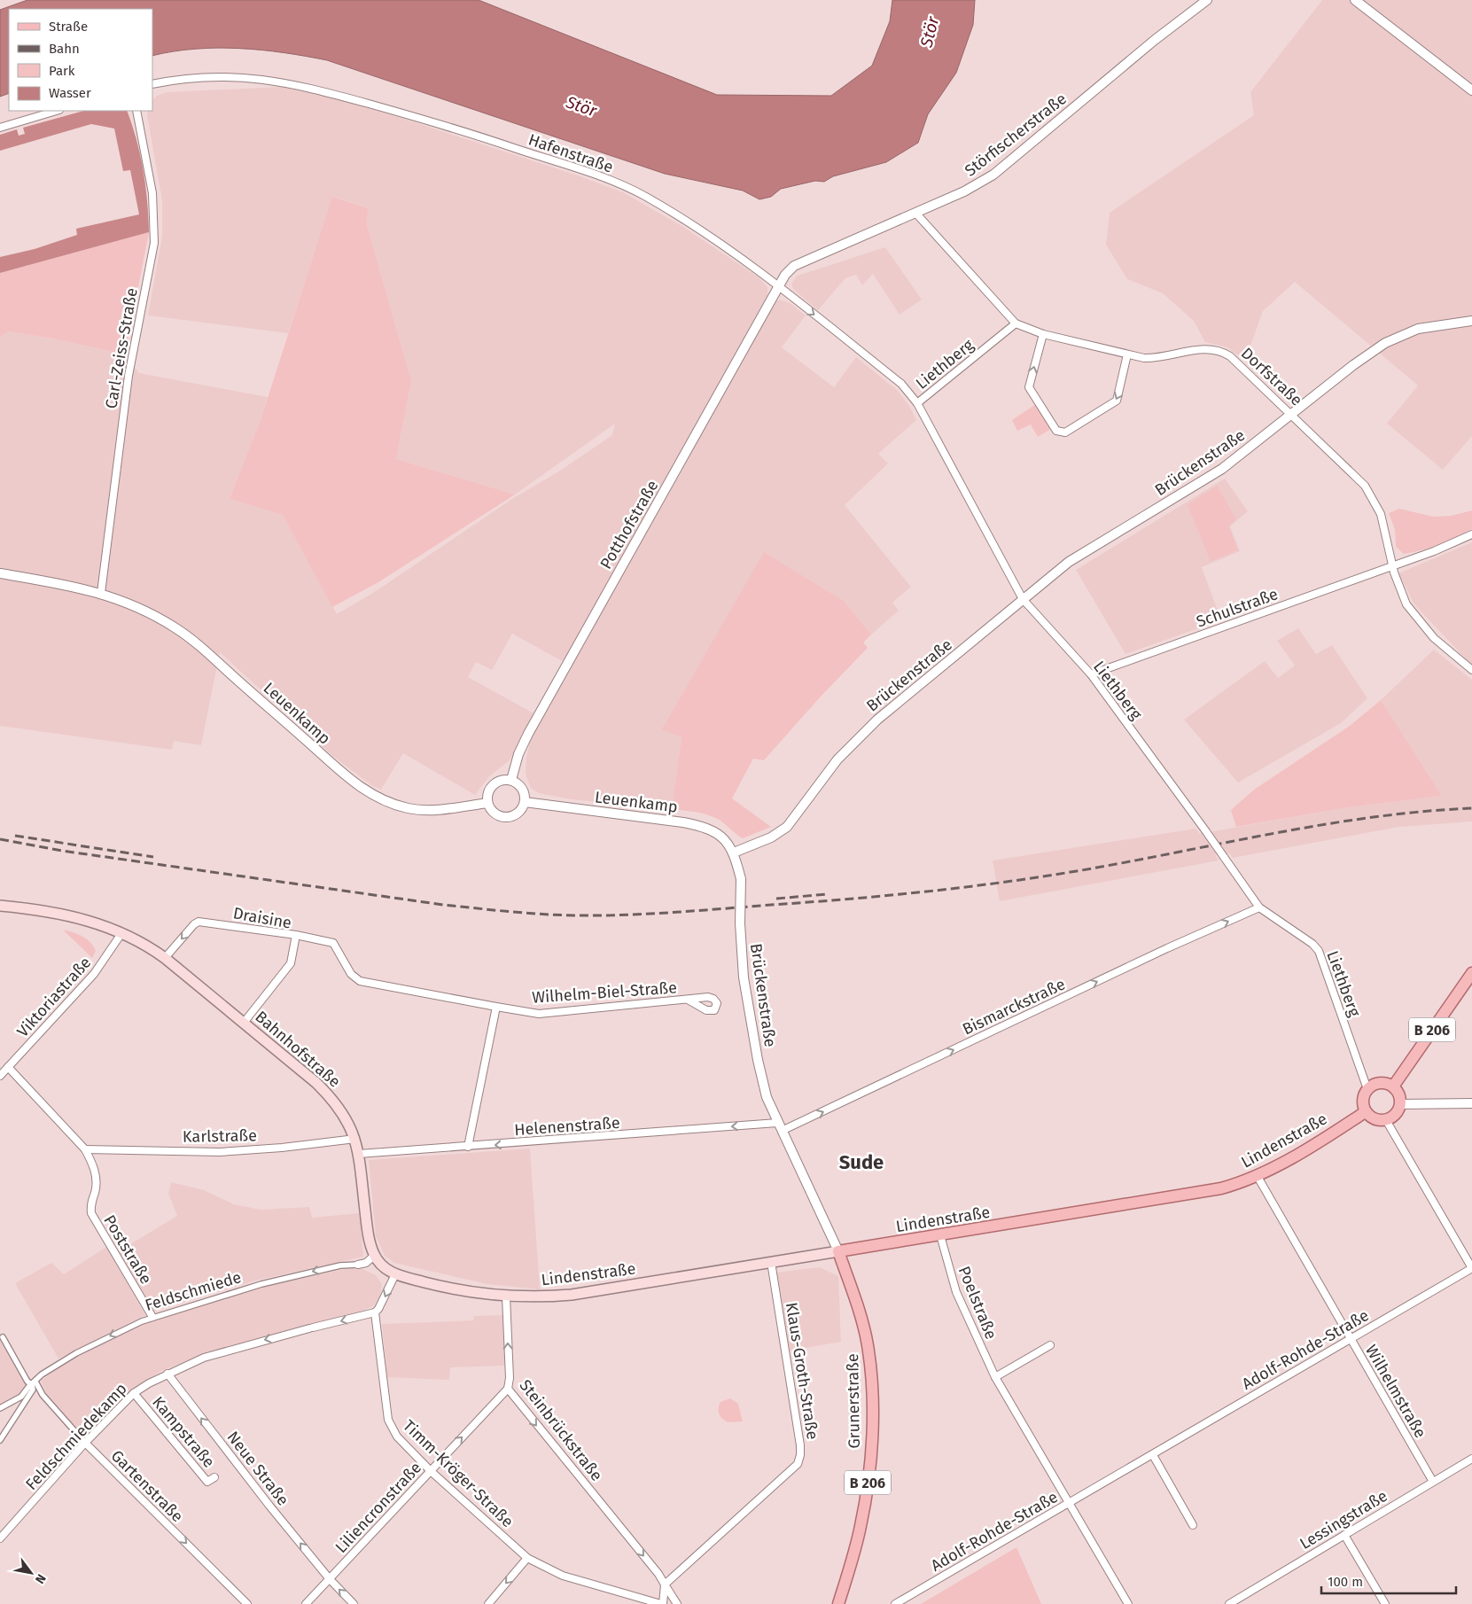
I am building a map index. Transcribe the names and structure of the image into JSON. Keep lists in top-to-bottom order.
{
  "streets": {
    "main road": [
      "B 206",
      "Bahnhofstraße",
      "Lindenstraße",
      "Grunerstraße"
    ],
    "street": [
      "Störfischerstraße",
      "Hafenstraße",
      "Carl-Zeiss-Straße",
      "Liethberg",
      "Dorfstraße",
      "Brückenstraße",
      "Potthofstraße",
      "Schulstraße",
      "Leuenkamp",
      "Draisine",
      "Wilhelm-Biel-Straße",
      "Viktoriastraße",
      "Bismarckstraße",
      "Helenenstraße",
      "Karlstraße",
      "Poststraße",
      "Feldschmiede",
      "Poelstraße",
      "Adolf-Rohde-Straße",
      "Klaus-Groth-Straße",
      "Wilhelmstraße",
      "Steinbrückstraße",
      "Kampstraße",
      "Feldschmiedekamp",
      "Neue Straße",
      "Timm-Kröger-Straße",
      "Gartenstraße",
      "Liliencronstraße",
      "Lessingstraße"
    ]
  },
  "crossings": [
    ["Störfischerstraße", "Hafenstraße"],
    ["Störfischerstraße", "Dorfstraße"],
    ["Störfischerstraße", "Potthofstraße"],
    ["Hafenstraße", "Liethberg"],
    ["Hafenstraße", "Potthofstraße"],
    ["Carl-Zeiss-Straße", "Leuenkamp"],
    ["Liethberg", "Dorfstraße"],
    ["Liethberg", "Brückenstraße"],
    ["Liethberg", "Schulstraße"],
    ["Liethberg", "Bismarckstraße"],
    ["Liethberg", "B 206"],
    ["Liethberg", "Lindenstraße"],
    ["Dorfstraße", "Brückenstraße"],
    ["Dorfstraße", "Schulstraße"],
    ["Brückenstraße", "Leuenkamp"],
    ["Brückenstraße", "Bismarckstraße"],
    ["Brückenstraße", "Helenenstraße"],
    ["Brückenstraße", "Lindenstraße"],
    ["Brückenstraße", "Grunerstraße"],
    ["Potthofstraße", "Leuenkamp"],
    ["Draisine", "Wilhelm-Biel-Straße"],
    ["Draisine", "Bahnhofstraße"],
    ["Viktoriastraße", "Bahnhofstraße"],
    ["Viktoriastraße", "Poststraße"],
    ["Bismarckstraße", "Helenenstraße"],
    ["B 206", "Lindenstraße"],
    ["Bahnhofstraße", "Helenenstraße"],
    ["Bahnhofstraße", "Karlstraße"],
    ["Bahnhofstraße", "Lindenstraße"],
    ["Bahnhofstraße", "Feldschmiede"],
    ["Karlstraße", "Poststraße"],
    ["Lindenstraße", "Poelstraße"],
    ["Lindenstraße", "Klaus-Groth-Straße"],
    ["Lindenstraße", "Wilhelmstraße"],
    ["Lindenstraße", "Grunerstraße"],
    ["Lindenstraße", "Steinbrückstraße"],
    ["Poststraße", "Feldschmiede"],
    ["Feldschmiede", "Gartenstraße"],
    ["Poelstraße", "Adolf-Rohde-Straße"],
    ["Adolf-Rohde-Straße", "Wilhelmstraße"],
    ["Klaus-Groth-Straße", "Steinbrückstraße"],
    ["Wilhelmstraße", "Lessingstraße"],
    ["Steinbrückstraße", "Liliencronstraße"],
    ["Kampstraße", "Feldschmiedekamp"],
    ["Feldschmiedekamp", "Neue Straße"],
    ["Feldschmiedekamp", "Timm-Kröger-Straße"],
    ["Feldschmiedekamp", "Gartenstraße"],
    ["Neue Straße", "Liliencronstraße"],
    ["Timm-Kröger-Straße", "Liliencronstraße"]
  ],
  "one_way": [
    "Draisine",
    "Bismarckstraße",
    "Helenenstraße",
    "Feldschmiede",
    "Feldschmiedekamp",
    "Neue Straße",
    "Gartenstraße",
    "Liliencronstraße"
  ],
  "districts": ["Sude"],
  "water": ["Stör"],
  "legend": [
    "Straße",
    "Bahn",
    "Park",
    "Wasser"
  ],
  "scale_bar": "100 m",
  "north": "bottom right"
}
